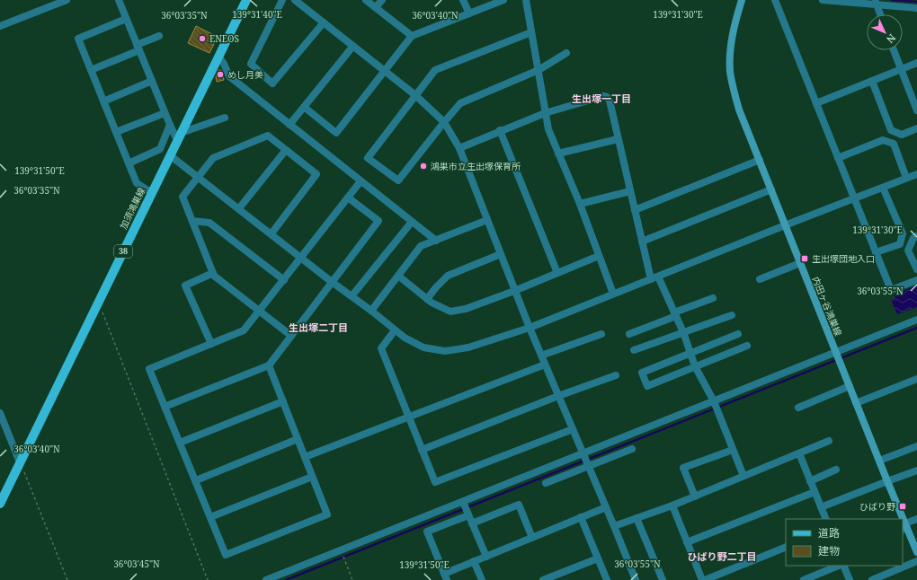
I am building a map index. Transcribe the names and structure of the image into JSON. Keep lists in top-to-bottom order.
{
  "streets": {
    "main road": ["加須鴻巣線", "38", "内田ヶ谷鴻巣線"]
  },
  "districts": ["生出塚一丁目", "生出塚二丁目", "ひばり野二丁目"],
  "places": {
    "other": ["ENEOS", "めし月美", "鴻巣市立生出塚保育所"],
    "transit": ["生出塚団地入口", "ひばり野"]
  },
  "legend": ["道路", "建物"],
  "north": "bottom right",
  "coordinates": [
    "139°31'40\"E",
    "139°31'30\"E",
    "36°03'35\"N",
    "36°03'40\"N",
    "139°31'50\"E",
    "36°03'55\"N",
    "36°03'45\"N"
  ]
}
